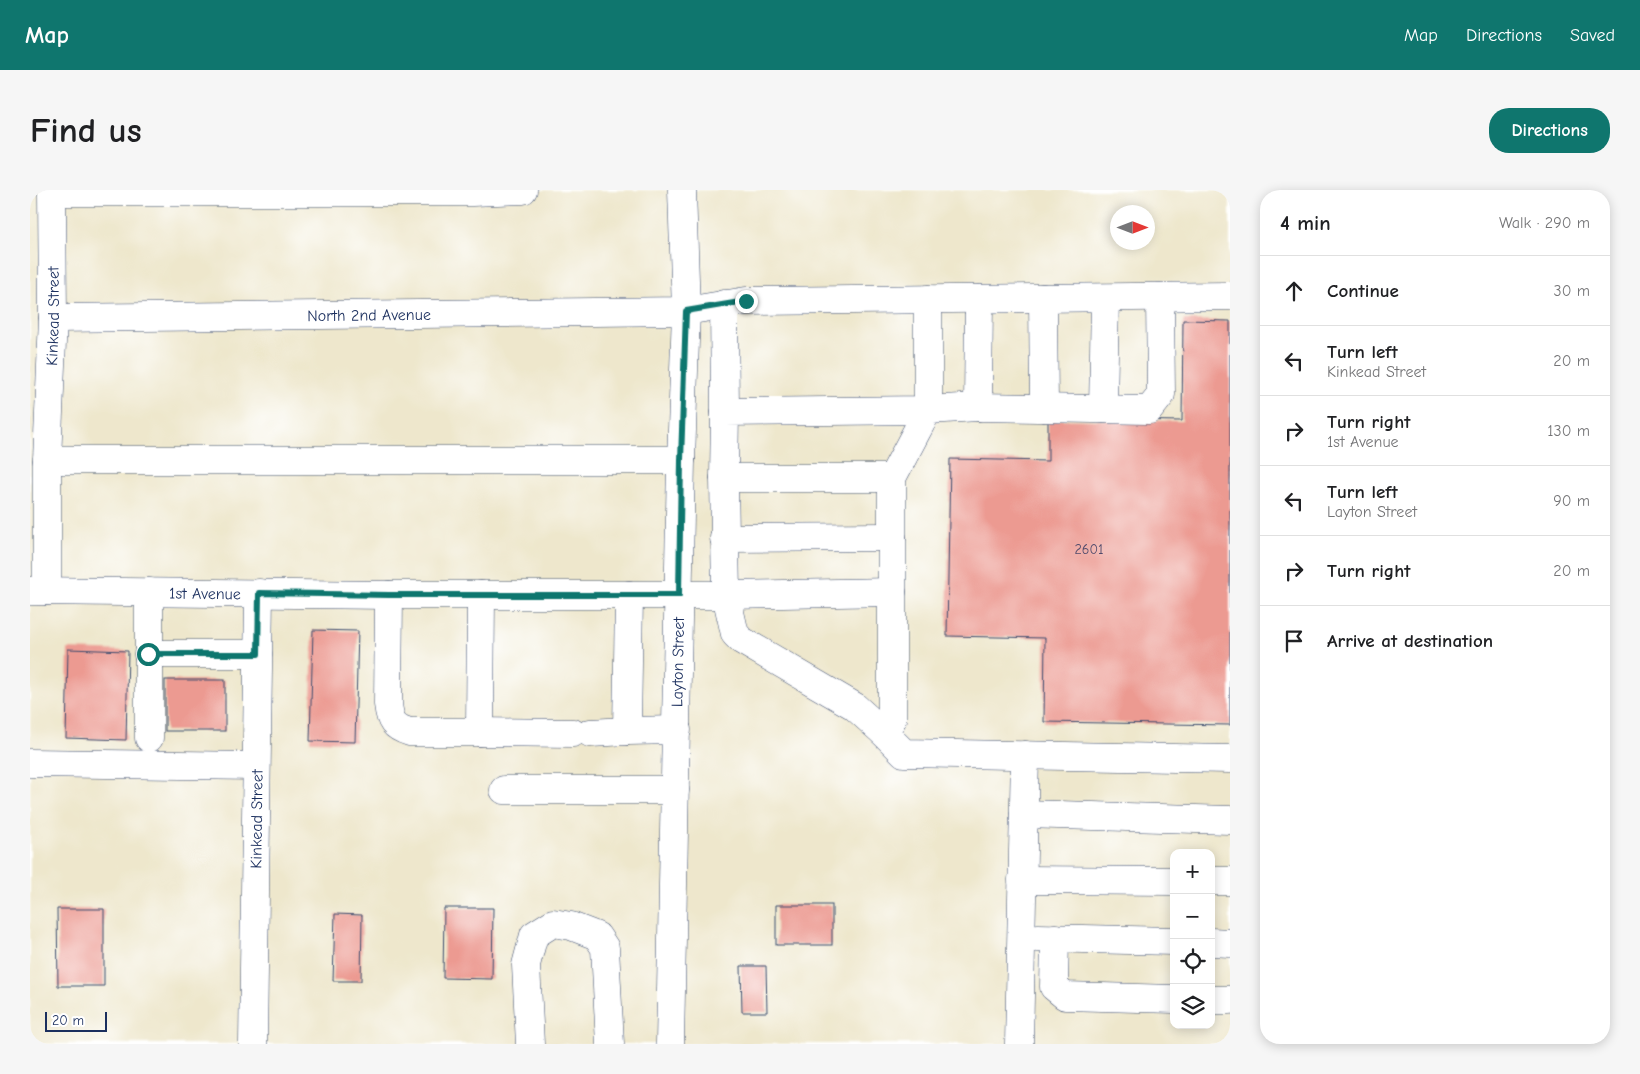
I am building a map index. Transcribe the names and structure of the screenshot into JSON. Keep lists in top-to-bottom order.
{
  "streets": {
    "street": [
      "North 2nd Avenue",
      "Kinkead Street",
      "1st Avenue",
      "Layton Street"
    ]
  },
  "crossings": [
    ["North 2nd Avenue", "Kinkead Street"],
    ["North 2nd Avenue", "Layton Street"],
    ["Kinkead Street", "1st Avenue"],
    ["1st Avenue", "Layton Street"]
  ],
  "house_numbers": ["2601"],
  "scale_bar": "20 m",
  "north": "right",
  "page": {
    "header": "Map",
    "nav": ["Map", "Directions", "Saved"],
    "buttons": "Directions",
    "title": "Find us",
    "heading": ["4 min", "Walk · 290 m"],
    "list": [
      ["Continue", "30 m"],
      ["Turn left", "Kinkead Street", "20 m"],
      ["Turn right", "1st Avenue", "130 m"],
      ["Turn left", "Layton Street", "90 m"],
      ["Turn right", "20 m"],
      "Arrive at destination"
    ],
    "map_buttons": ["+", "−"],
    "scale": "20 m"
  }
}
